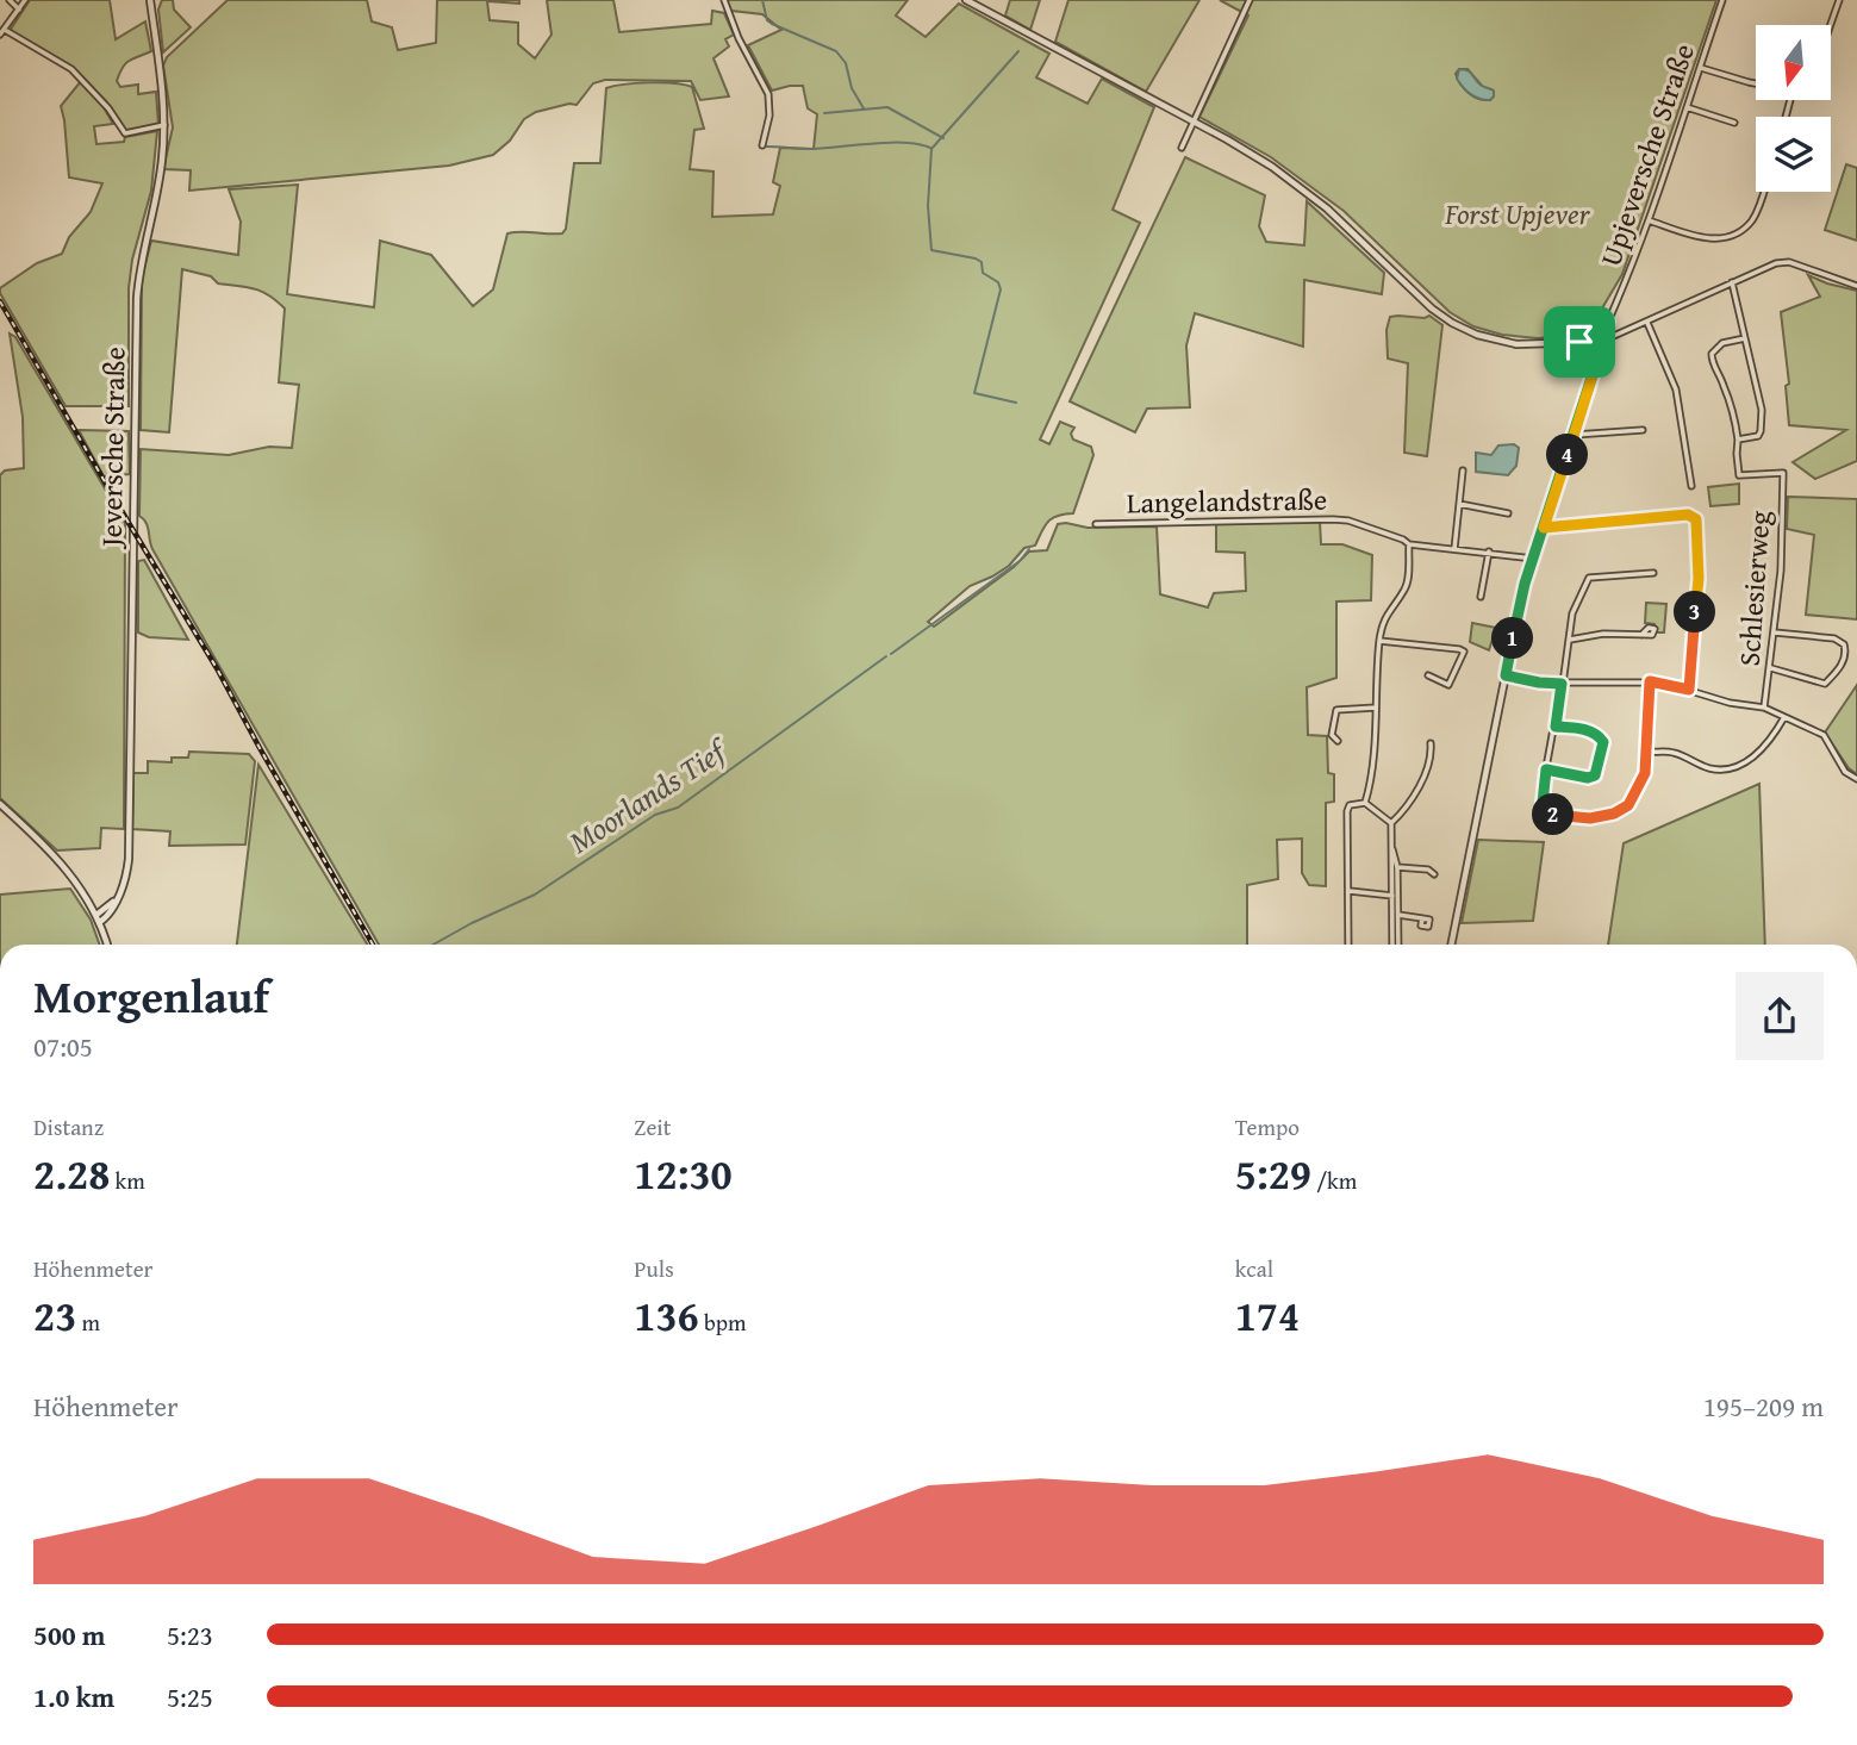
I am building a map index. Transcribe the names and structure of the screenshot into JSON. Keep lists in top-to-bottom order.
{
  "streets": {
    "street": [
      "Upjeversche Straße",
      "Jeversche Straße",
      "Langelandstraße",
      "Schlesierweg"
    ]
  },
  "water": ["Moorlands Tief"],
  "parks": ["Forst Upjever"],
  "north": "bottom",
  "page": {
    "pins": [
      "4",
      "3",
      "1",
      "2"
    ],
    "heading": ["Morgenlauf", "07:05"],
    "stats": [
      ["Distanz", "2.28 km"],
      ["Zeit", "12:30"],
      ["Tempo", "5:29 /km"],
      ["Höhenmeter", "23 m"],
      ["Puls", "136 bpm"],
      ["kcal", "174"]
    ],
    "chart": ["Höhenmeter", "195–209 m"],
    "list": [
      {
        "name": "500 m",
        "note": "5:23"
      },
      {
        "name": "1.0 km",
        "note": "5:25"
      }
    ]
  }
}
